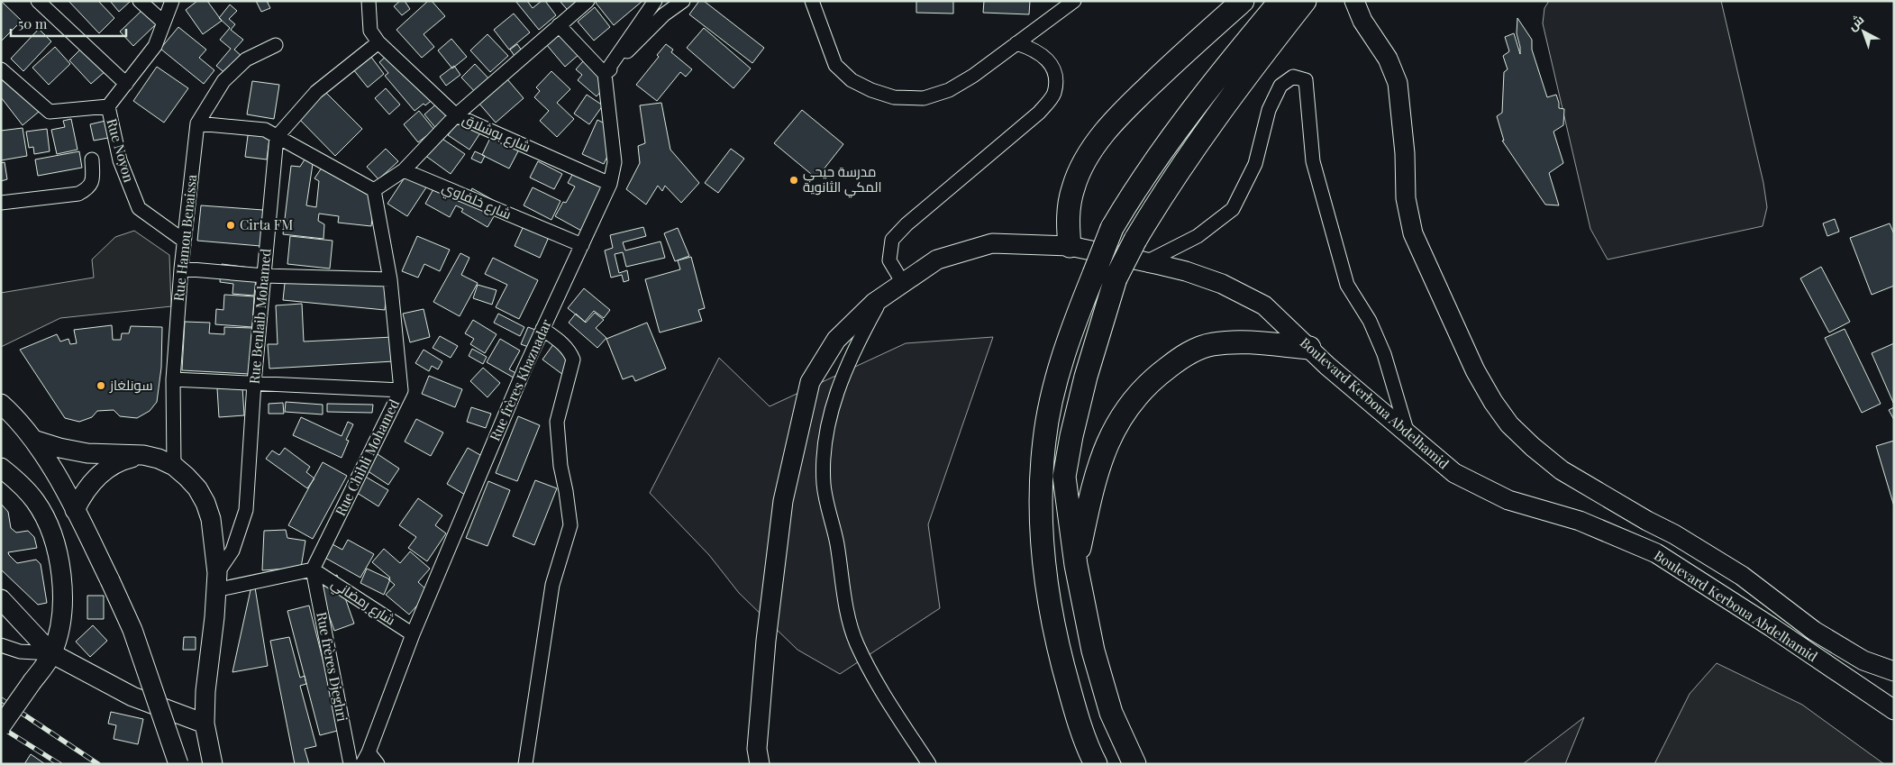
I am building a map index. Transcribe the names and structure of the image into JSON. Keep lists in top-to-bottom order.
{
  "streets": {
    "main road": ["Boulevard Kerboua Abdelhamid"],
    "street": [
      "شارع بوشلاق",
      "Rue Noyon",
      "شارع خلفاوي",
      "Rue Hamou Benaissa",
      "Rue Benlaib Mohamed",
      "Rue frères Khaznadar",
      "Rue Chihli Mohamed",
      "شارع رمضاني",
      "Rue frères Djeghri"
    ]
  },
  "crossings": [
    ["شارع بوشلاق", "Rue frères Khaznadar"],
    ["Rue Noyon", "Rue Hamou Benaissa"],
    ["شارع خلفاوي", "Rue frères Khaznadar"],
    ["Rue frères Khaznadar", "شارع رمضاني"],
    ["Rue Chihli Mohamed", "شارع رمضاني"],
    ["Rue Chihli Mohamed", "Rue frères Djeghri"],
    ["شارع رمضاني", "Rue frères Djeghri"]
  ],
  "places": ["مدرسة حيحي المكي الثانوية", "Cirta FM", "سونلغاز"],
  "scale_bar": "50 m",
  "north": "top left"
}
